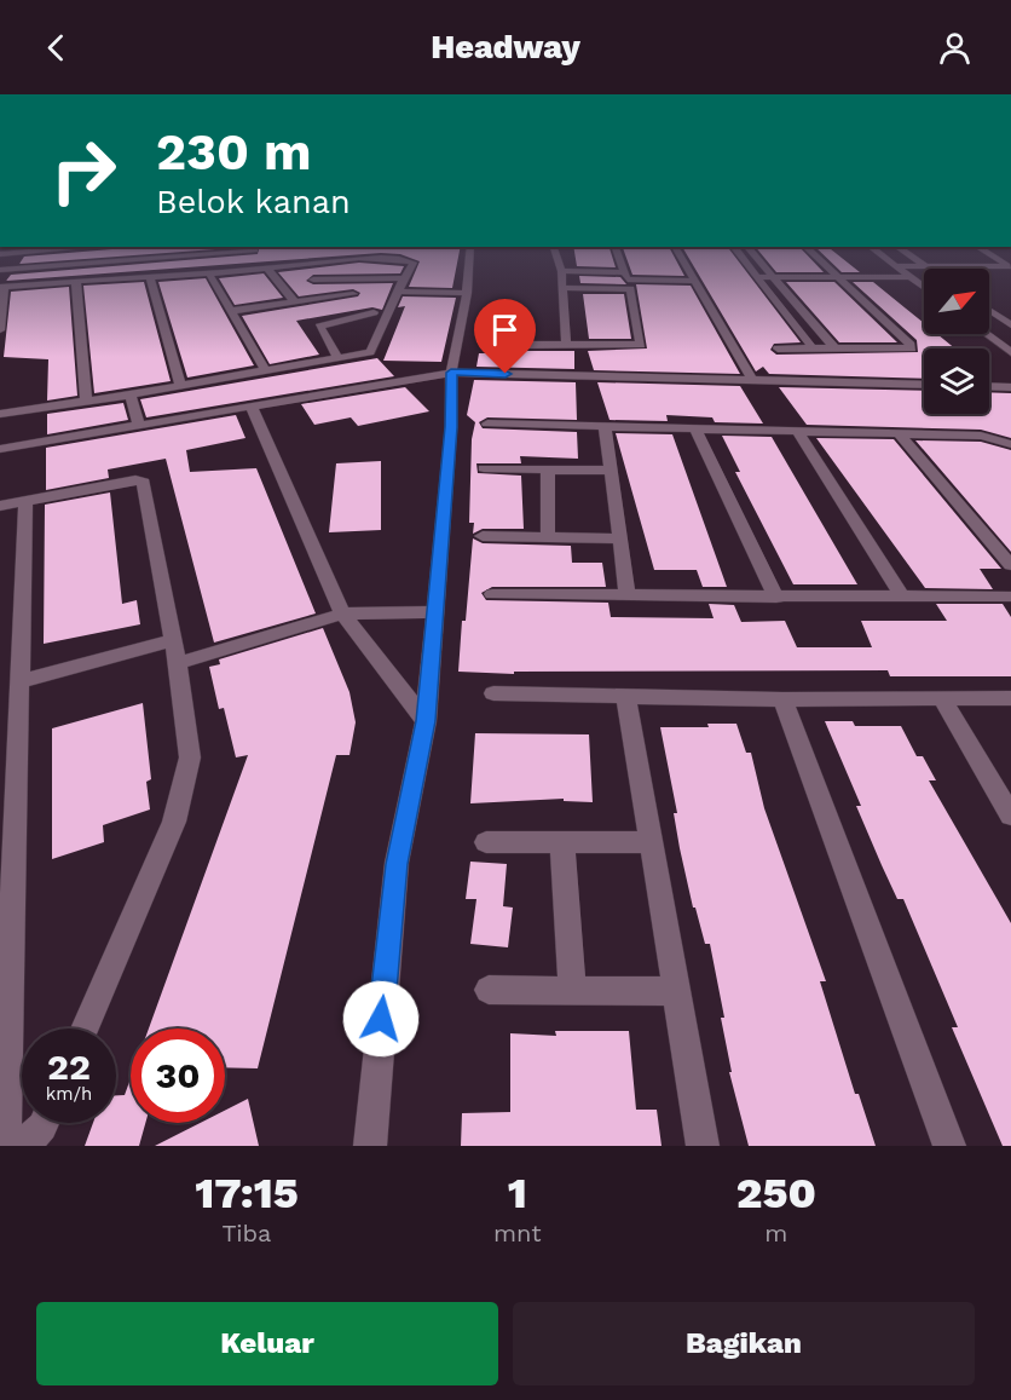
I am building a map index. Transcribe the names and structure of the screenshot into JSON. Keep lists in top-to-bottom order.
{
  "north": "top right",
  "page": {
    "header": "Headway",
    "turn": ["230 m", "Belok kanan"],
    "speed": "22 km/h",
    "limit": "30",
    "eta": [
      "17:15",
      "Tiba",
      "1",
      "mnt",
      "250",
      "m"
    ],
    "buttons": ["Keluar", "Bagikan"]
  }
}
